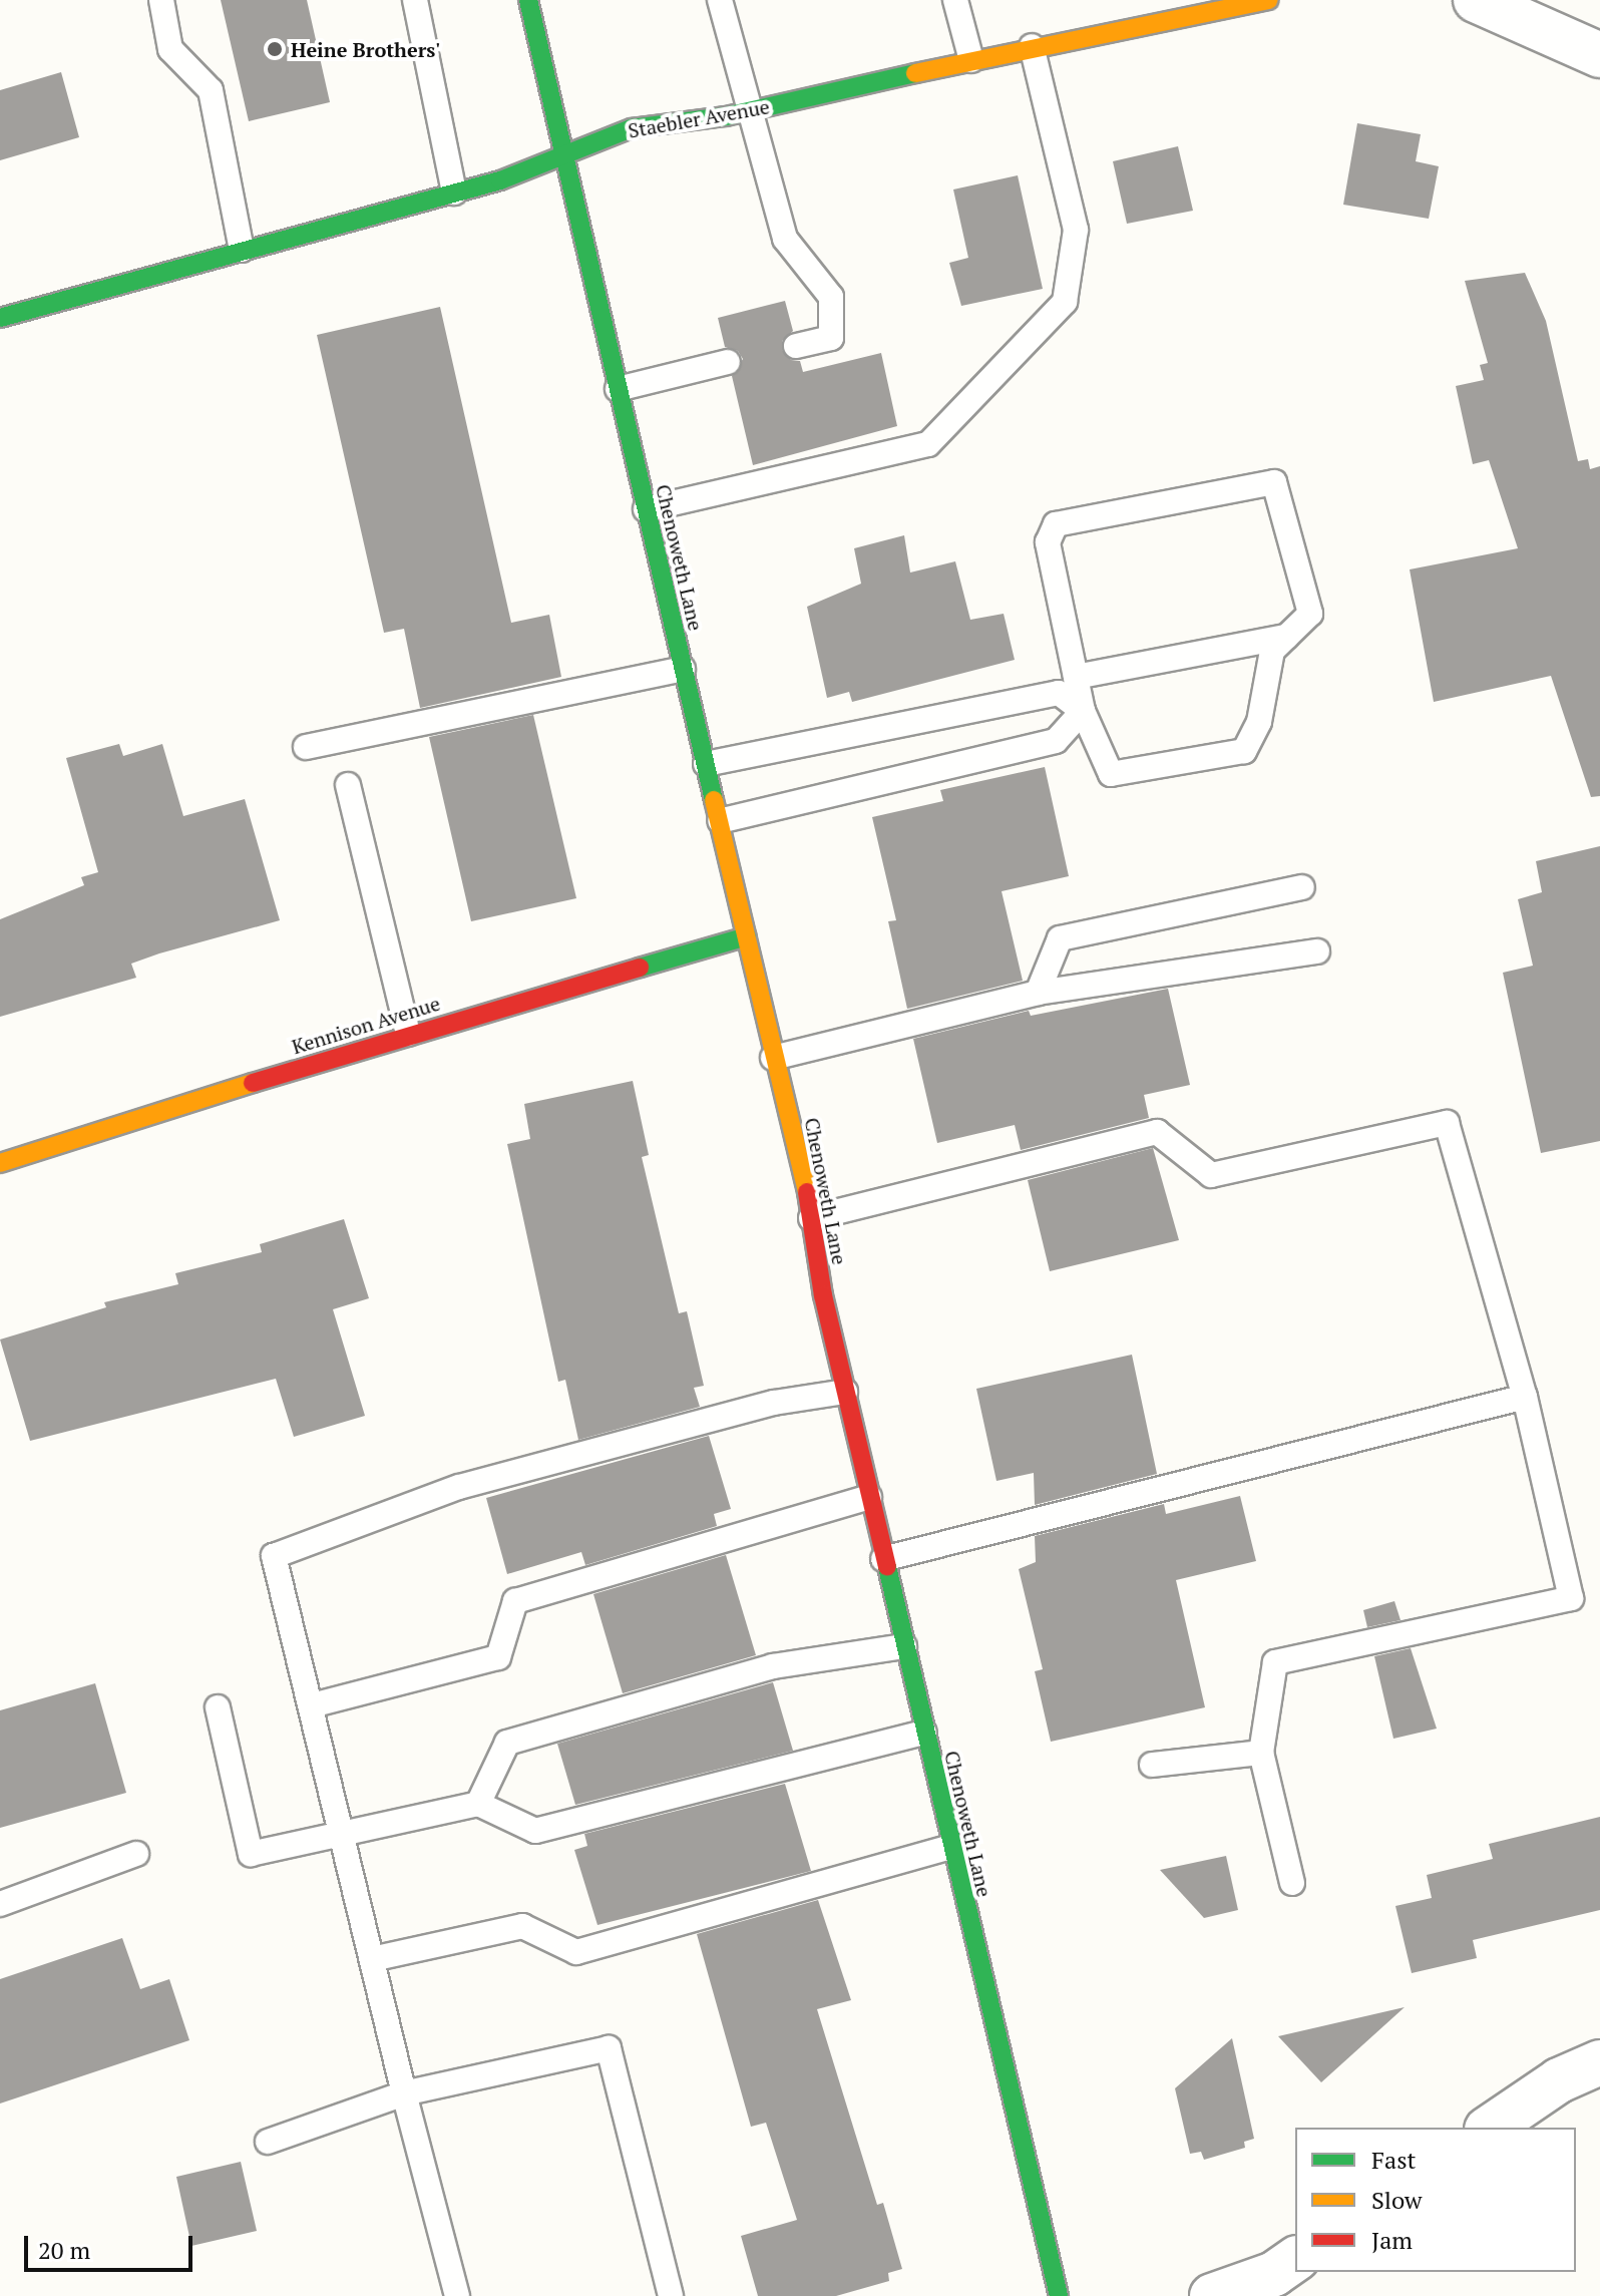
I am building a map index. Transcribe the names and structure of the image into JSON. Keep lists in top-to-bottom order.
{
  "streets": {
    "main road": ["Staebler Avenue", "Chenoweth Lane", "Kennison Avenue"]
  },
  "crossings": [
    ["Staebler Avenue", "Chenoweth Lane"],
    ["Chenoweth Lane", "Kennison Avenue"]
  ],
  "places": ["Heine Brothers'"],
  "legend": ["Fast", "Slow", "Jam"],
  "scale_bar": "20 m"
}
